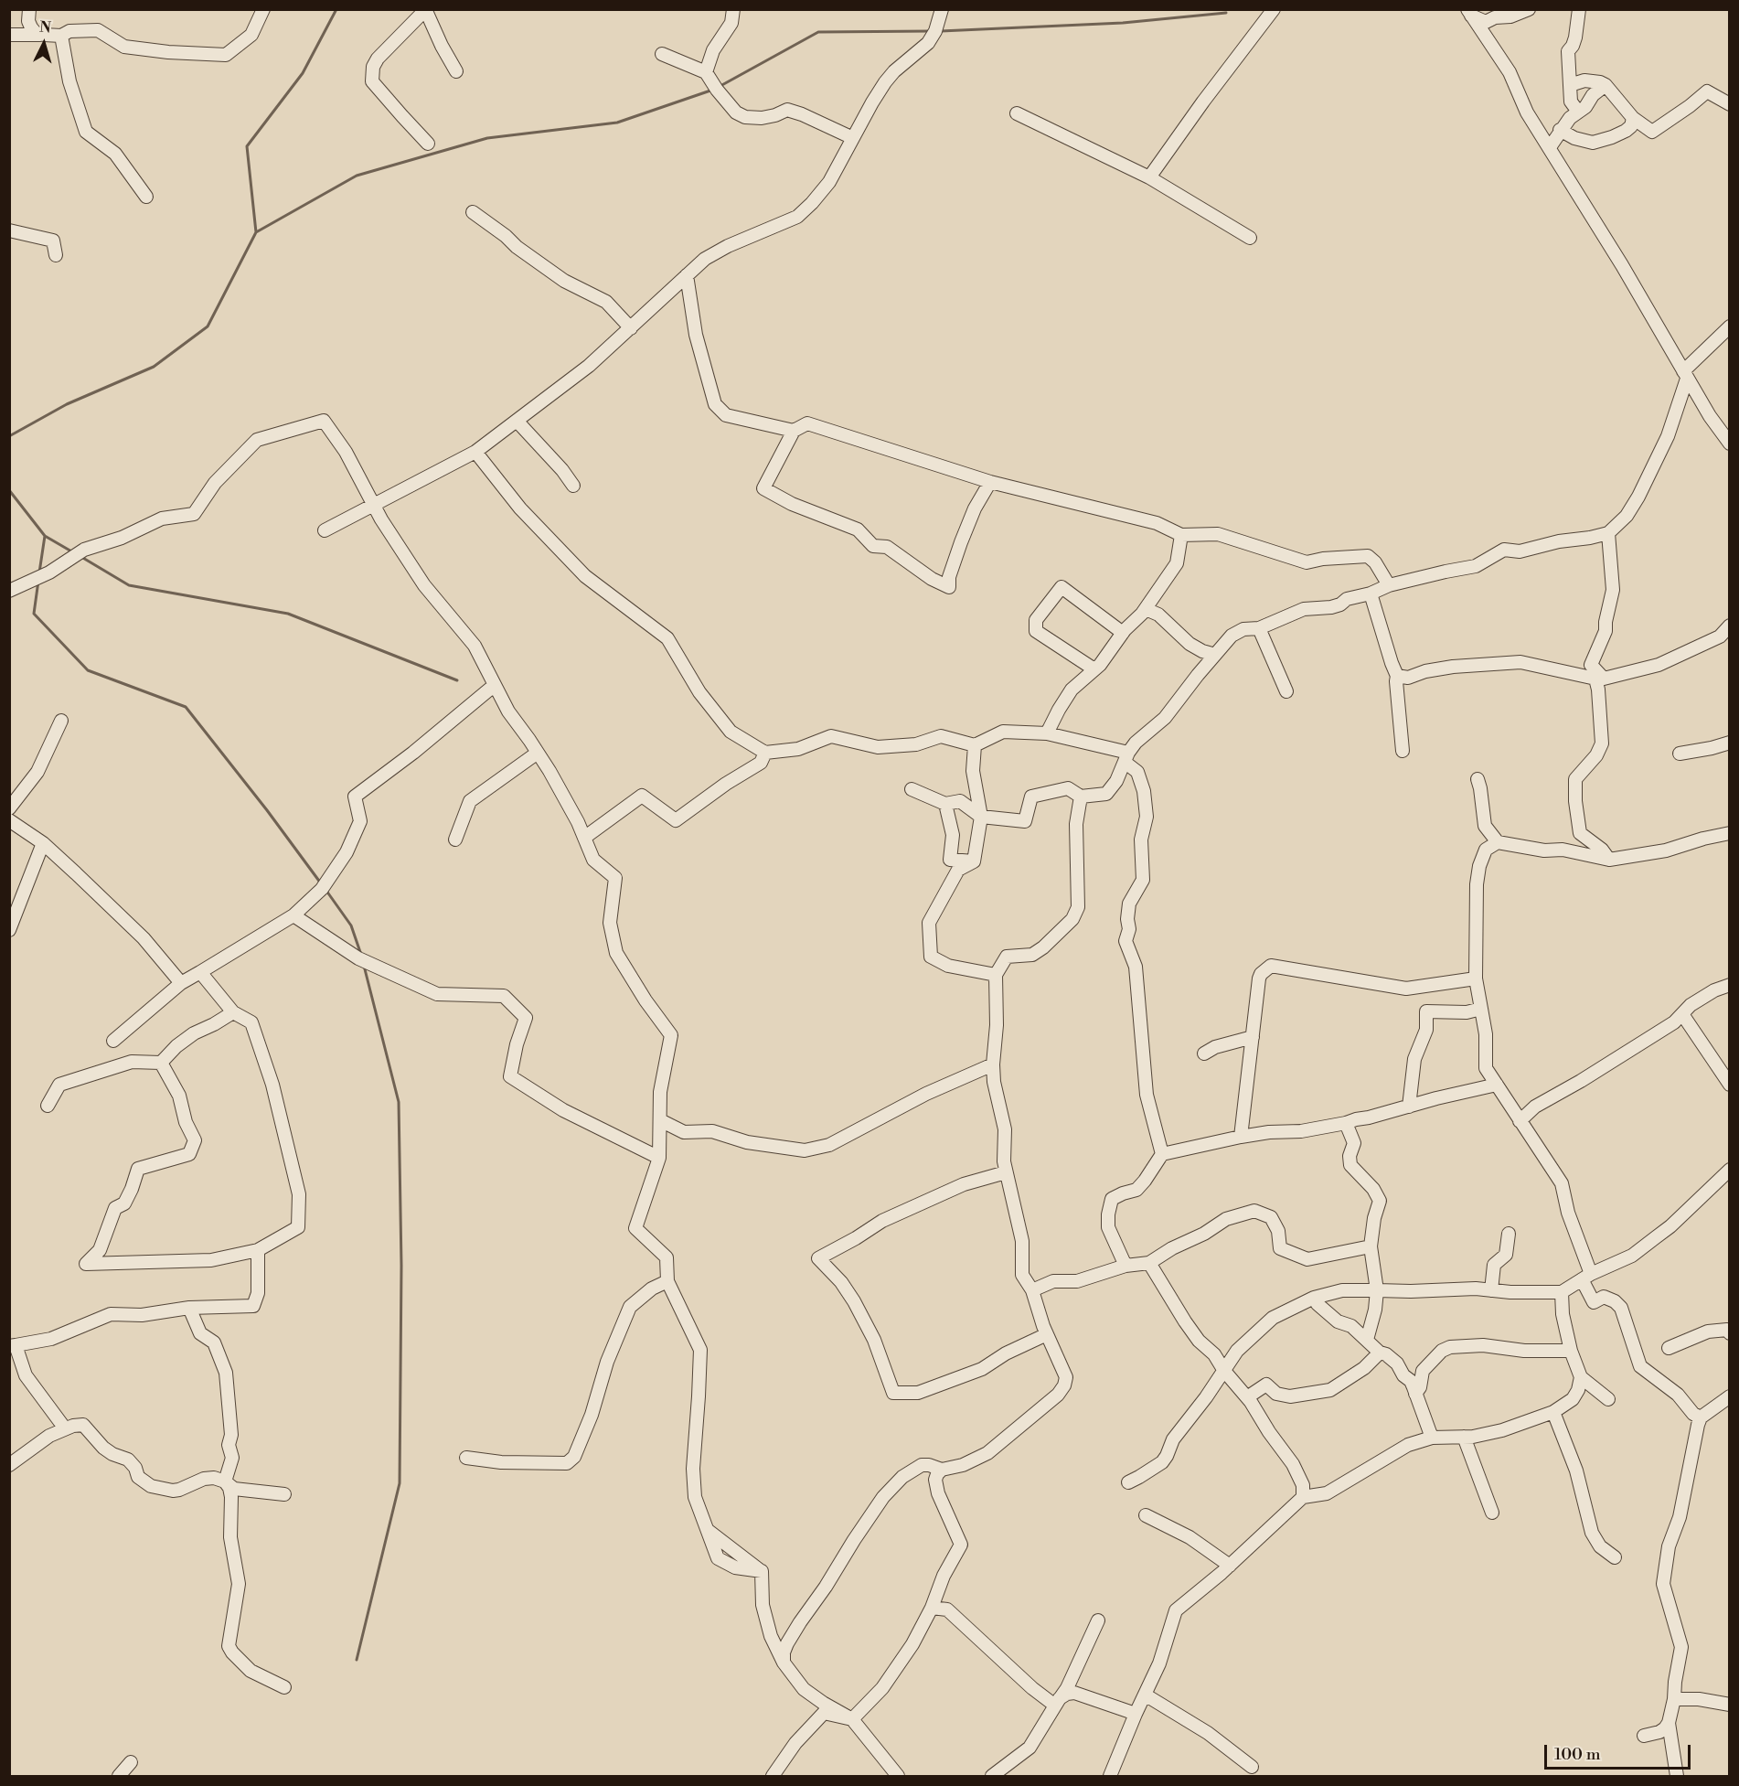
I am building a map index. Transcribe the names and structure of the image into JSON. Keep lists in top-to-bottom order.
{
  "scale_bar": "100 m",
  "north": "top"
}
